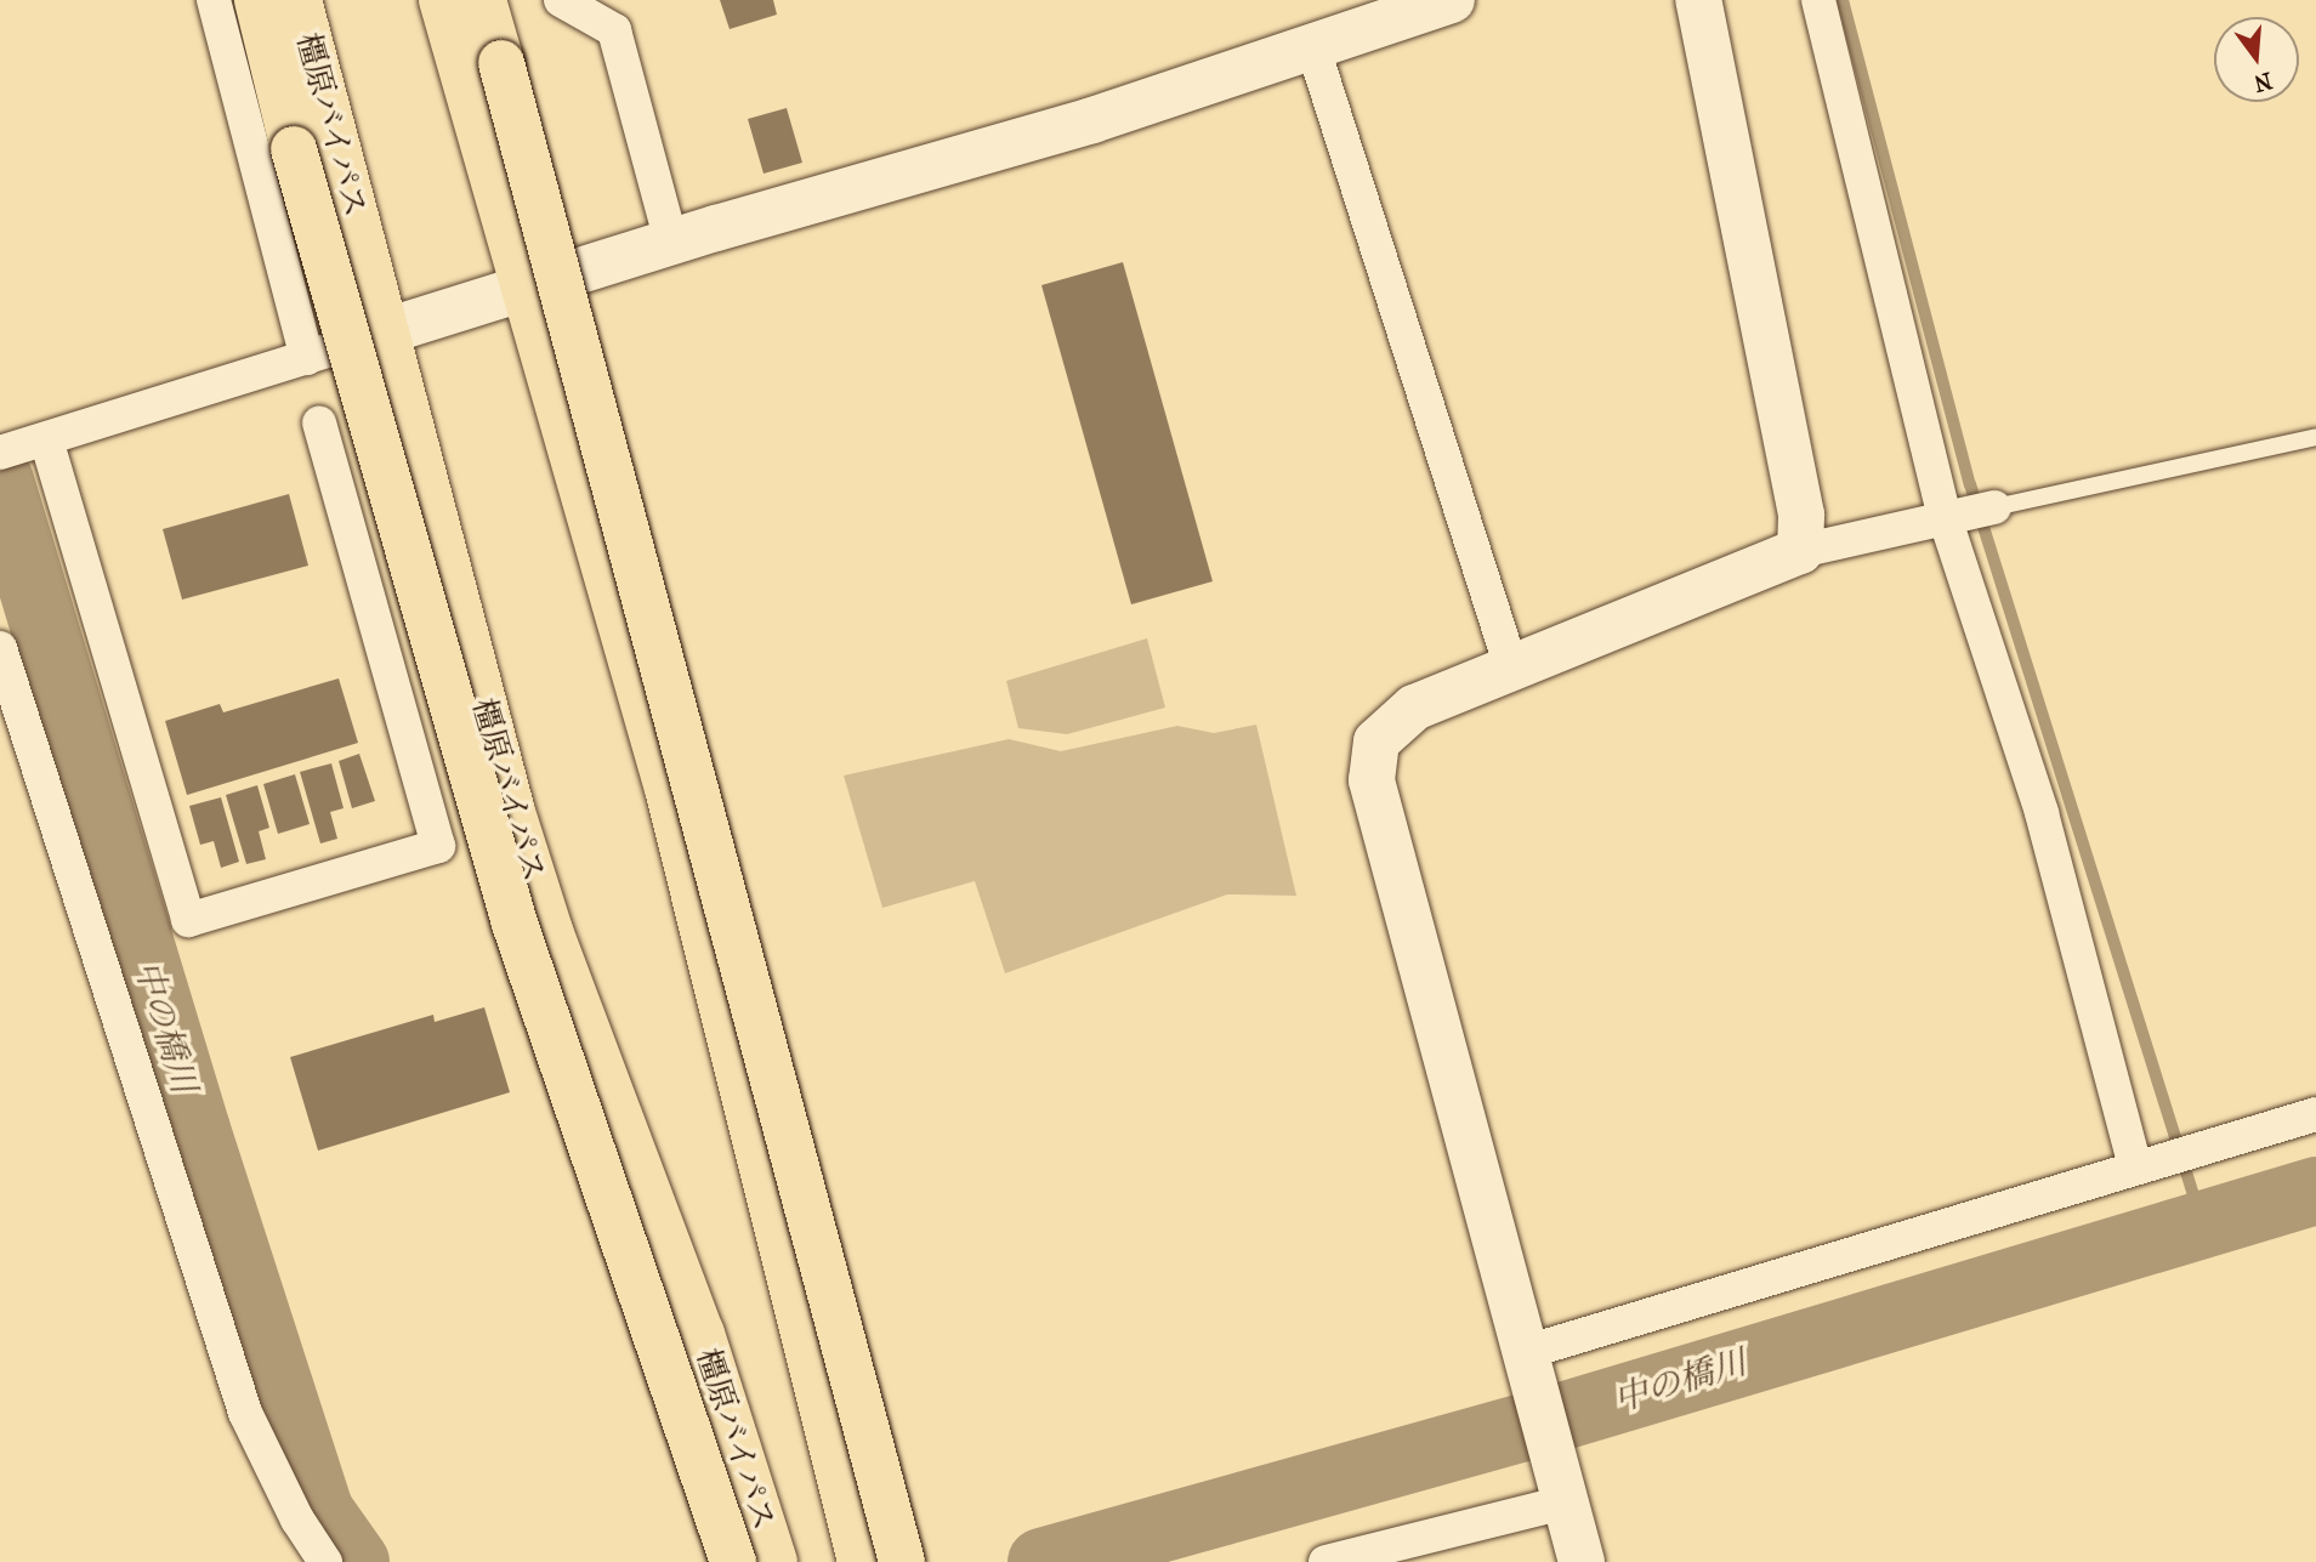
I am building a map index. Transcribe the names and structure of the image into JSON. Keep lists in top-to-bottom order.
{
  "streets": {
    "highway": ["橿原バイパス"]
  },
  "water": ["中の橋川"],
  "north": "bottom"
}
